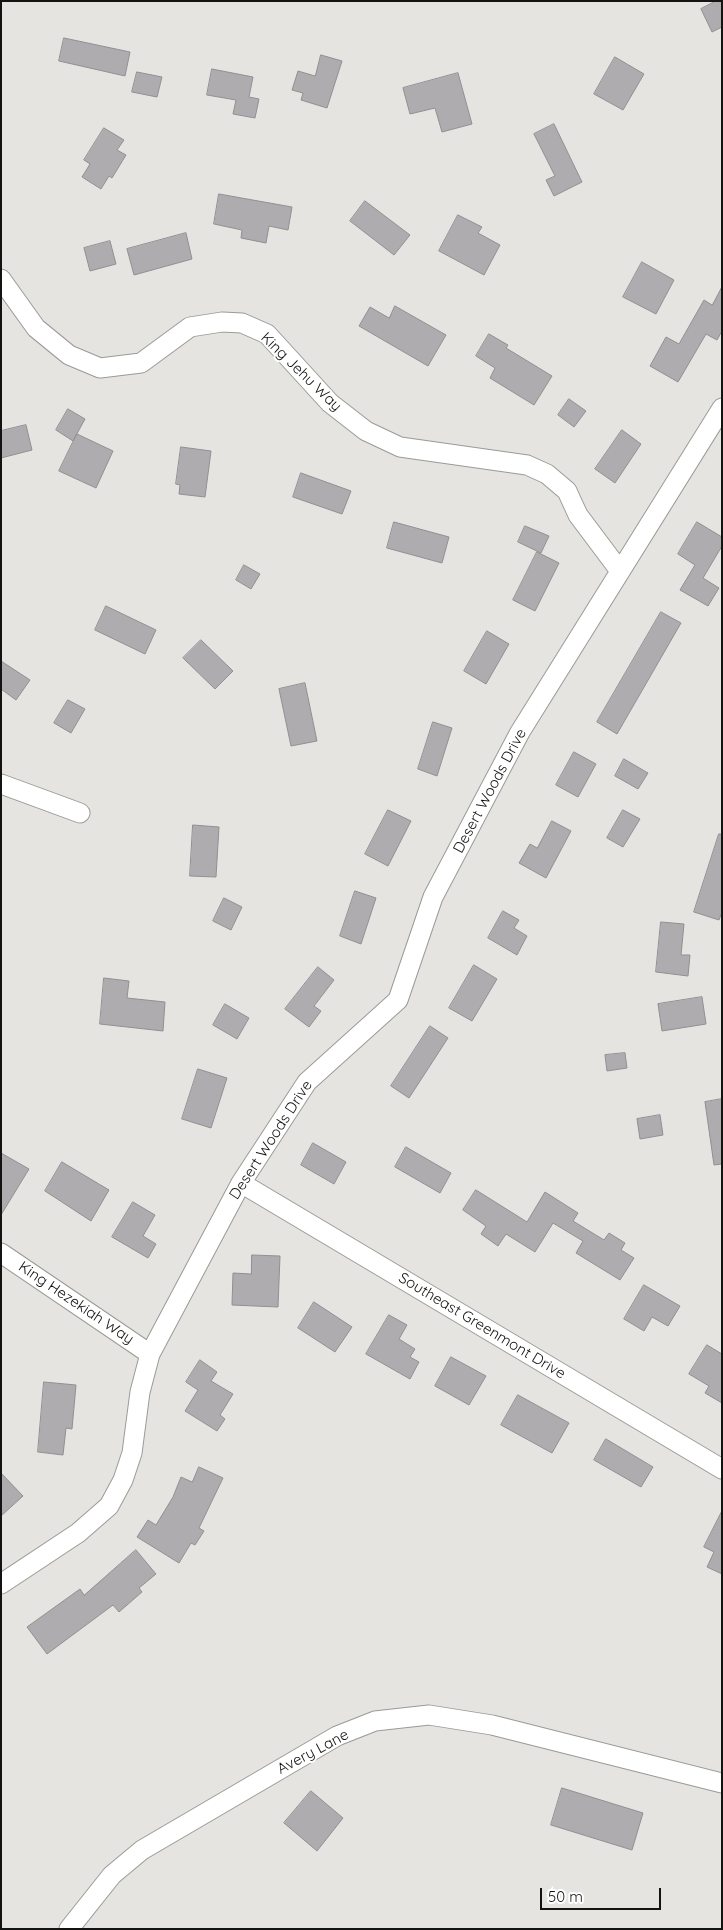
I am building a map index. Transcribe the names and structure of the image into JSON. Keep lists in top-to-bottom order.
{
  "streets": {
    "street": [
      "King Jehu Way",
      "Desert Woods Drive",
      "King Hezekiah Way",
      "Southeast Greenmont Drive",
      "Avery Lane"
    ]
  },
  "crossings": [
    ["King Jehu Way", "Desert Woods Drive"],
    ["Desert Woods Drive", "King Hezekiah Way"],
    ["Desert Woods Drive", "Southeast Greenmont Drive"]
  ],
  "scale_bar": "50 m"
}
